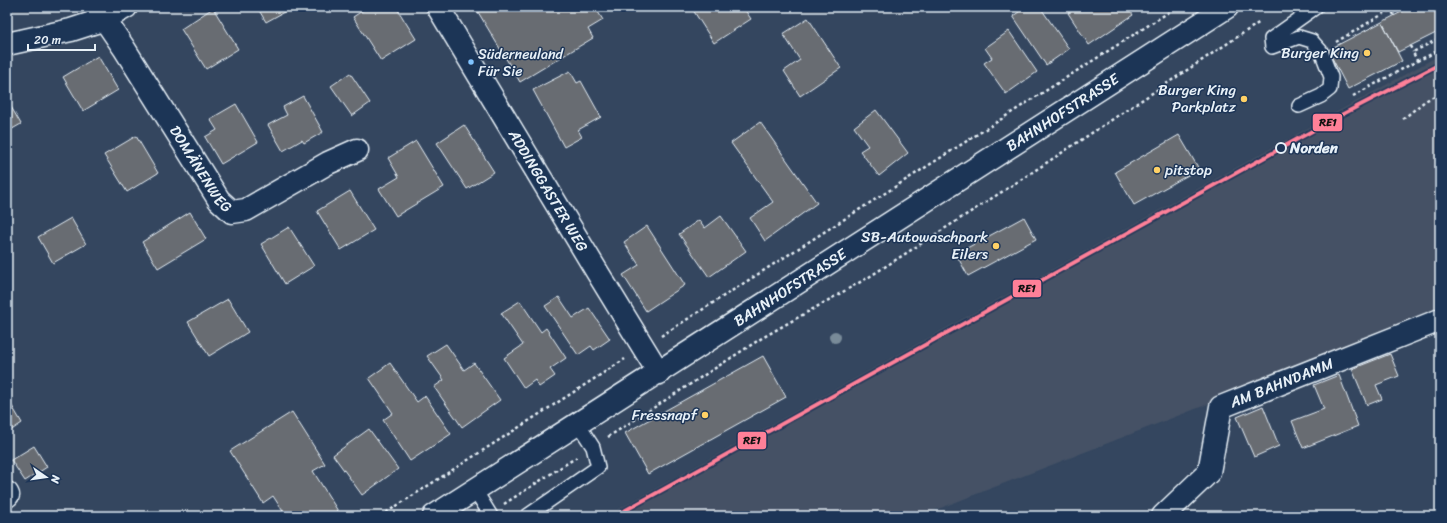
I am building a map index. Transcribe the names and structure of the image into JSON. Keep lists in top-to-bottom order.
{
  "streets": {
    "street": [
      "BAHNHOFSTRASSE",
      "DOMÄNENWEG",
      "ADDINGGASTER WEG",
      "AM BAHNDAMM"
    ]
  },
  "crossings": [
    ["BAHNHOFSTRASSE", "ADDINGGASTER WEG"]
  ],
  "places": [
    "Burger King",
    "Süderneuland Für Sie",
    "Burger King Parkplatz",
    "Norden",
    "pitstop",
    "SB-Autowaschpark Eilers",
    "Fressnapf"
  ],
  "lines": ["transit line RE1"],
  "scale_bar": "20 m",
  "north": "right"
}
